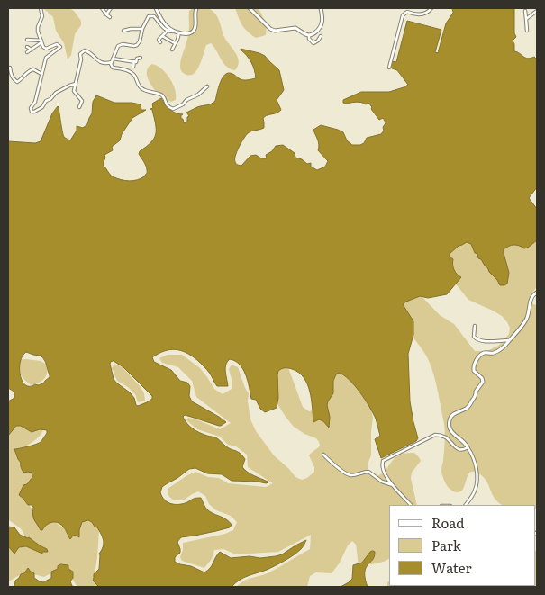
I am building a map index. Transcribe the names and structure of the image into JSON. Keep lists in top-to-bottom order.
{
  "legend": ["Road", "Park", "Water"]
}
